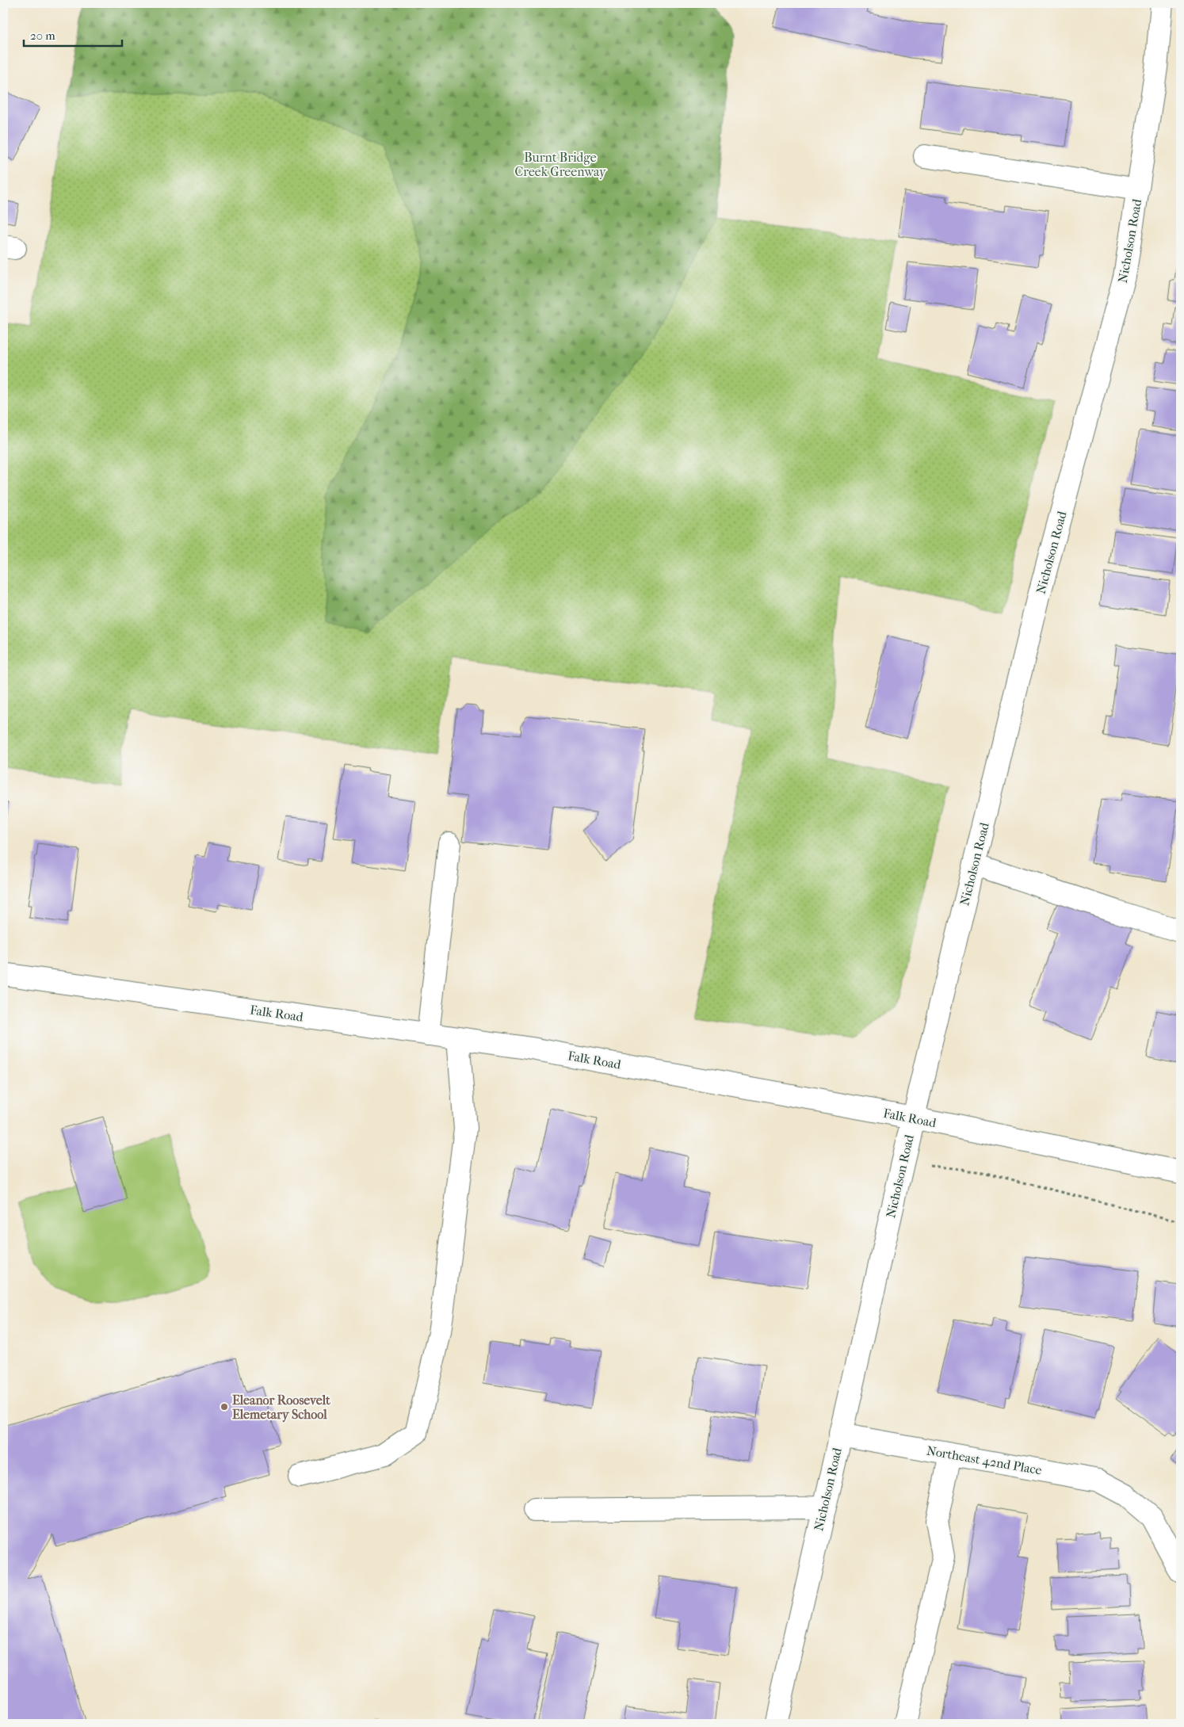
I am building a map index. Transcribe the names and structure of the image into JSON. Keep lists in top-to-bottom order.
{
  "streets": {
    "street": ["Nicholson Road", "Falk Road", "Northeast 42nd Place"]
  },
  "crossings": [
    ["Nicholson Road", "Falk Road"],
    ["Nicholson Road", "Northeast 42nd Place"]
  ],
  "parks": ["Burnt Bridge Creek Greenway"],
  "places": ["Eleanor Roosevelt Elemetary School"],
  "scale_bar": "20 m"
}
